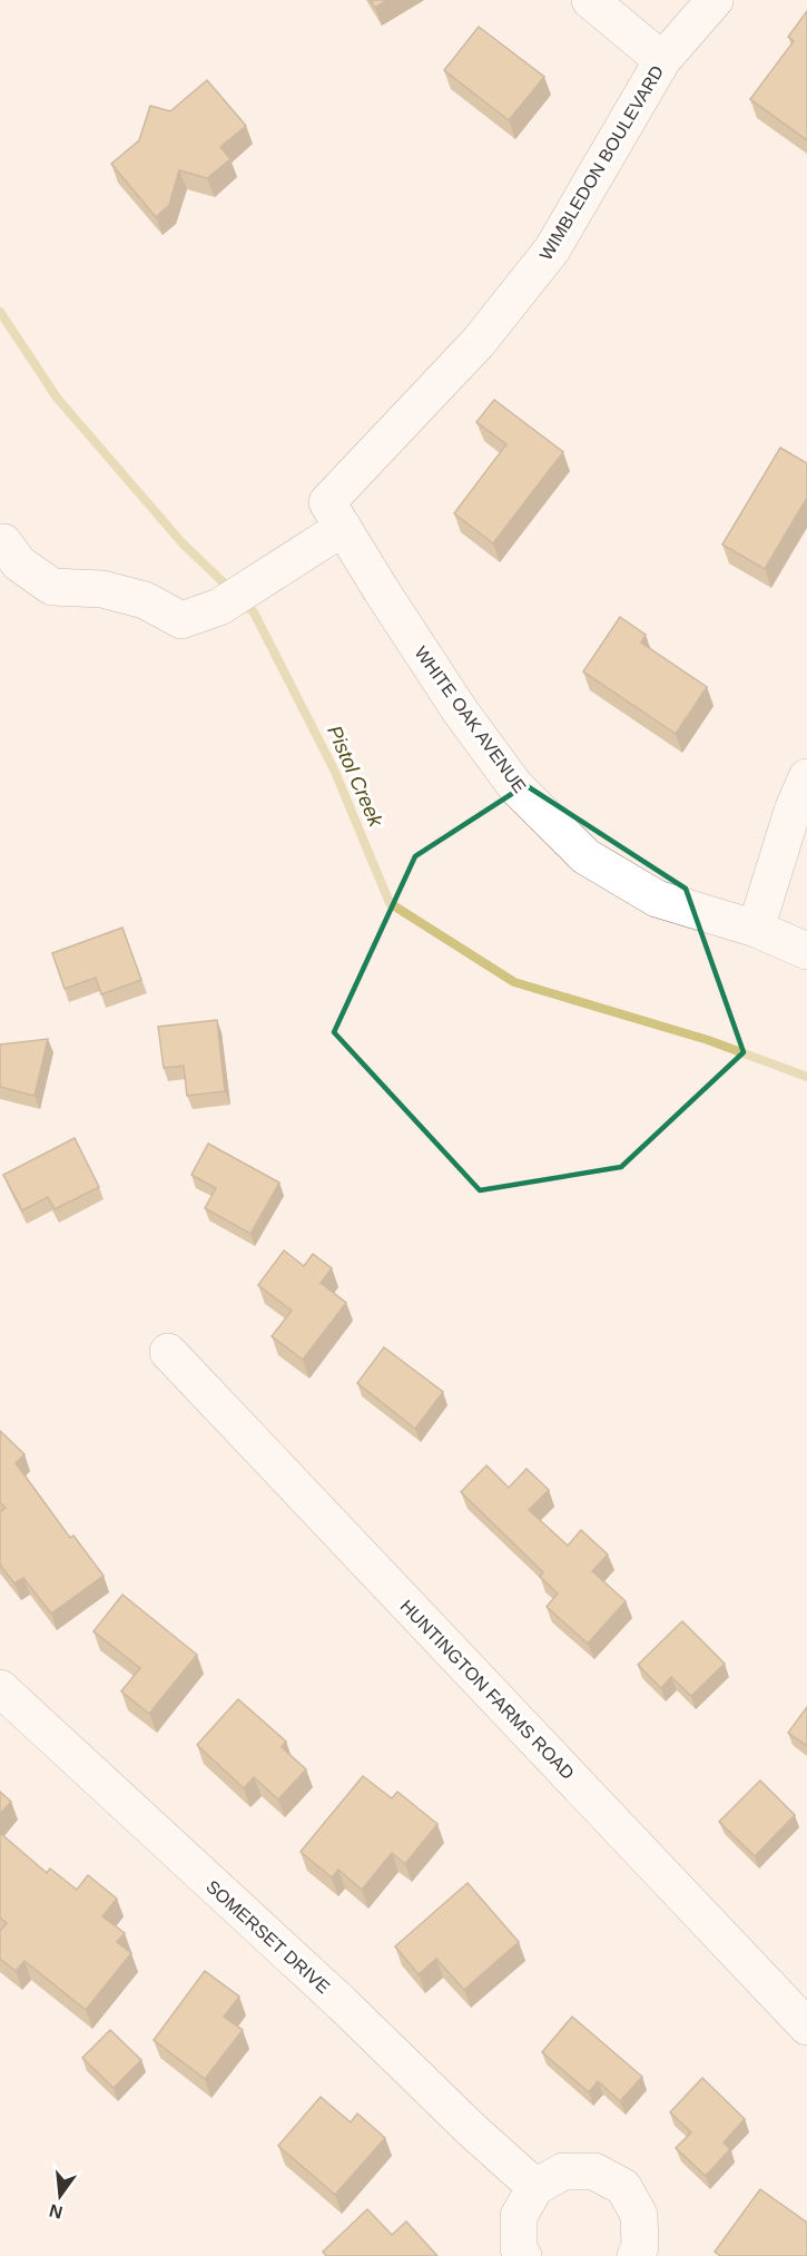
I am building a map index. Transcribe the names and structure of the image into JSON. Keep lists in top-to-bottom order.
{
  "streets": {
    "street": [
      "WIMBLEDON BOULEVARD",
      "WHITE OAK AVENUE",
      "HUNTINGTON FARMS ROAD",
      "SOMERSET DRIVE"
    ]
  },
  "crossings": [
    ["WIMBLEDON BOULEVARD", "WHITE OAK AVENUE"]
  ],
  "water": ["Pistol Creek"],
  "north": "bottom"
}
